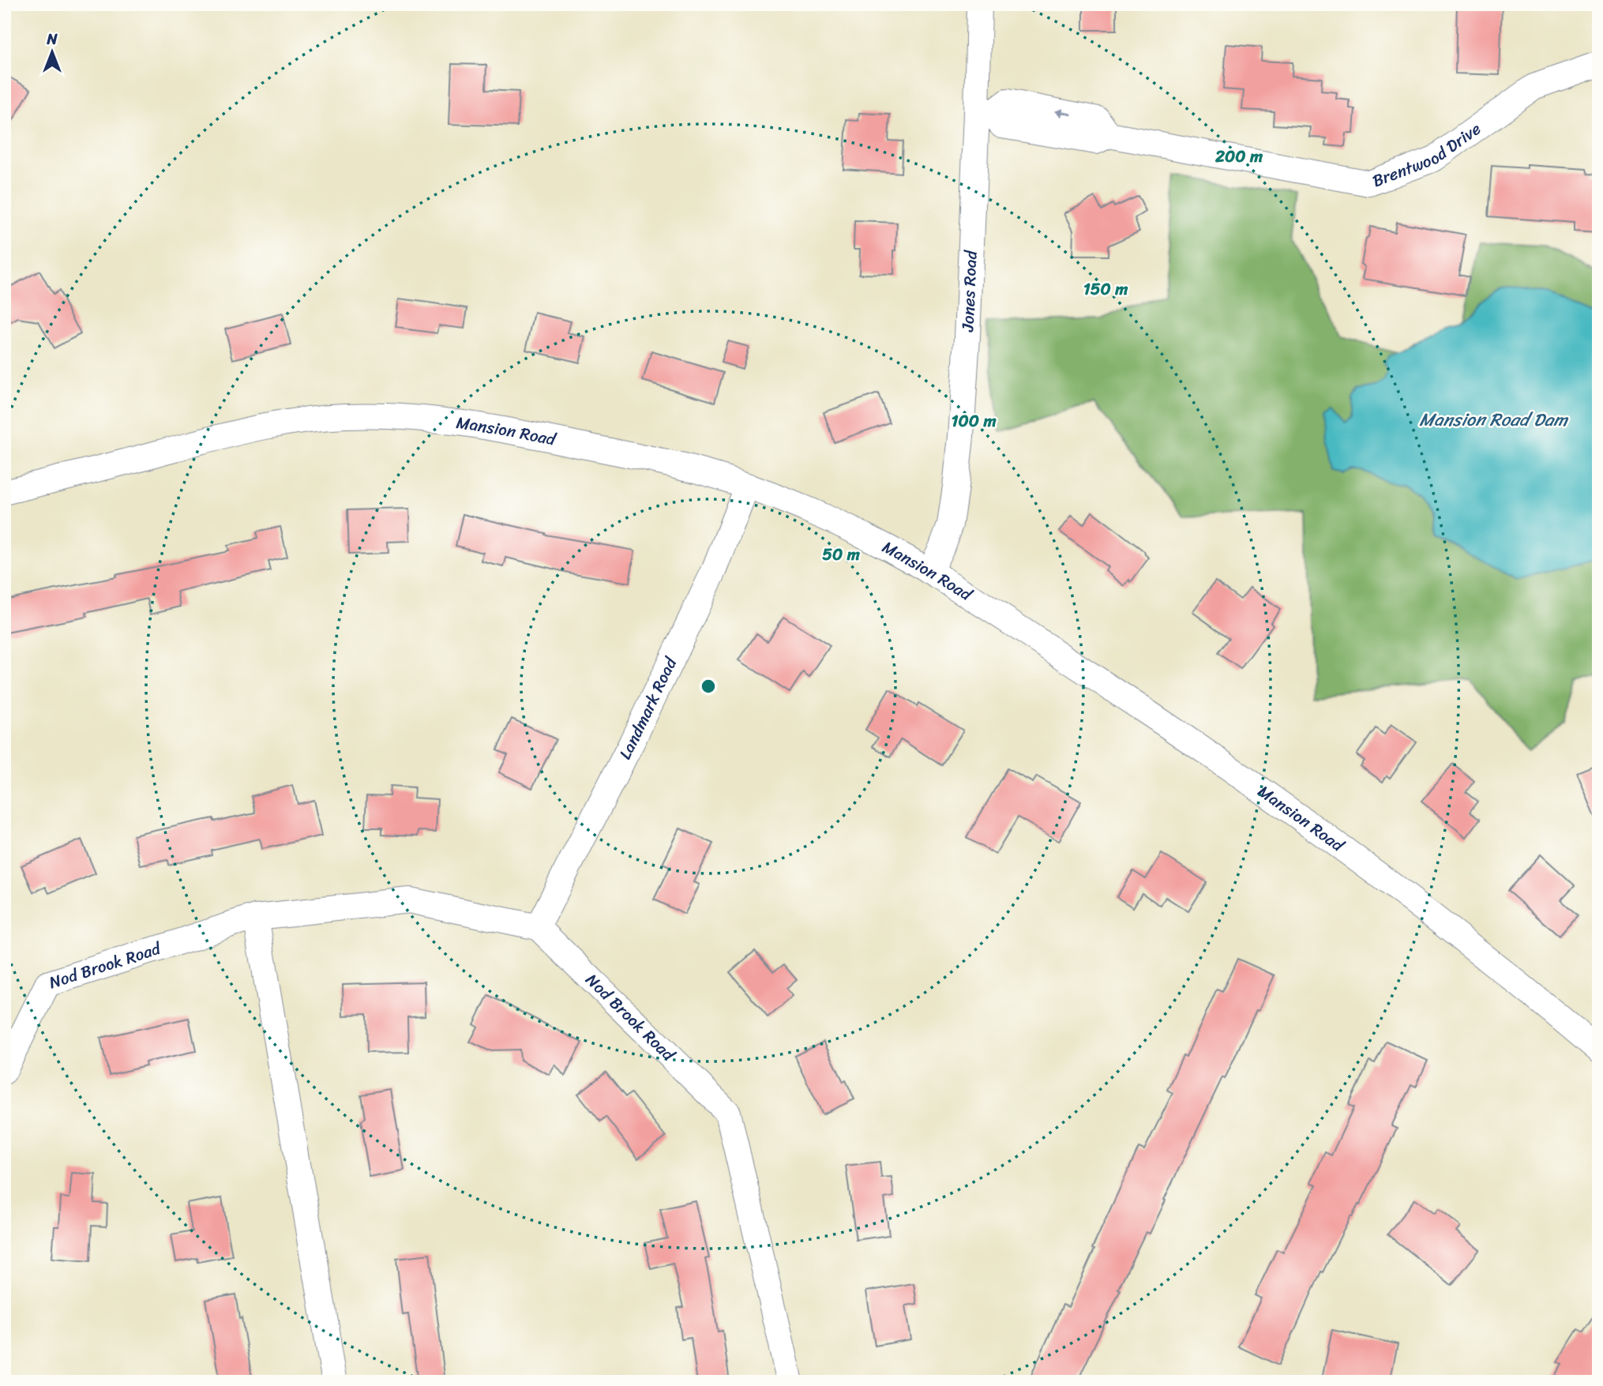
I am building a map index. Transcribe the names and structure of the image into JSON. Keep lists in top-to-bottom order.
{
  "streets": {
    "street": [
      "Brentwood Drive",
      "Jones Road",
      "Mansion Road",
      "Landmark Road",
      "Nod Brook Road"
    ]
  },
  "crossings": [
    ["Brentwood Drive", "Jones Road"],
    ["Jones Road", "Mansion Road"],
    ["Mansion Road", "Landmark Road"],
    ["Landmark Road", "Nod Brook Road"]
  ],
  "water": ["Mansion Road Dam"],
  "north": "top",
  "rings": [
    "200 m",
    "150 m",
    "100 m",
    "50 m"
  ]
}
